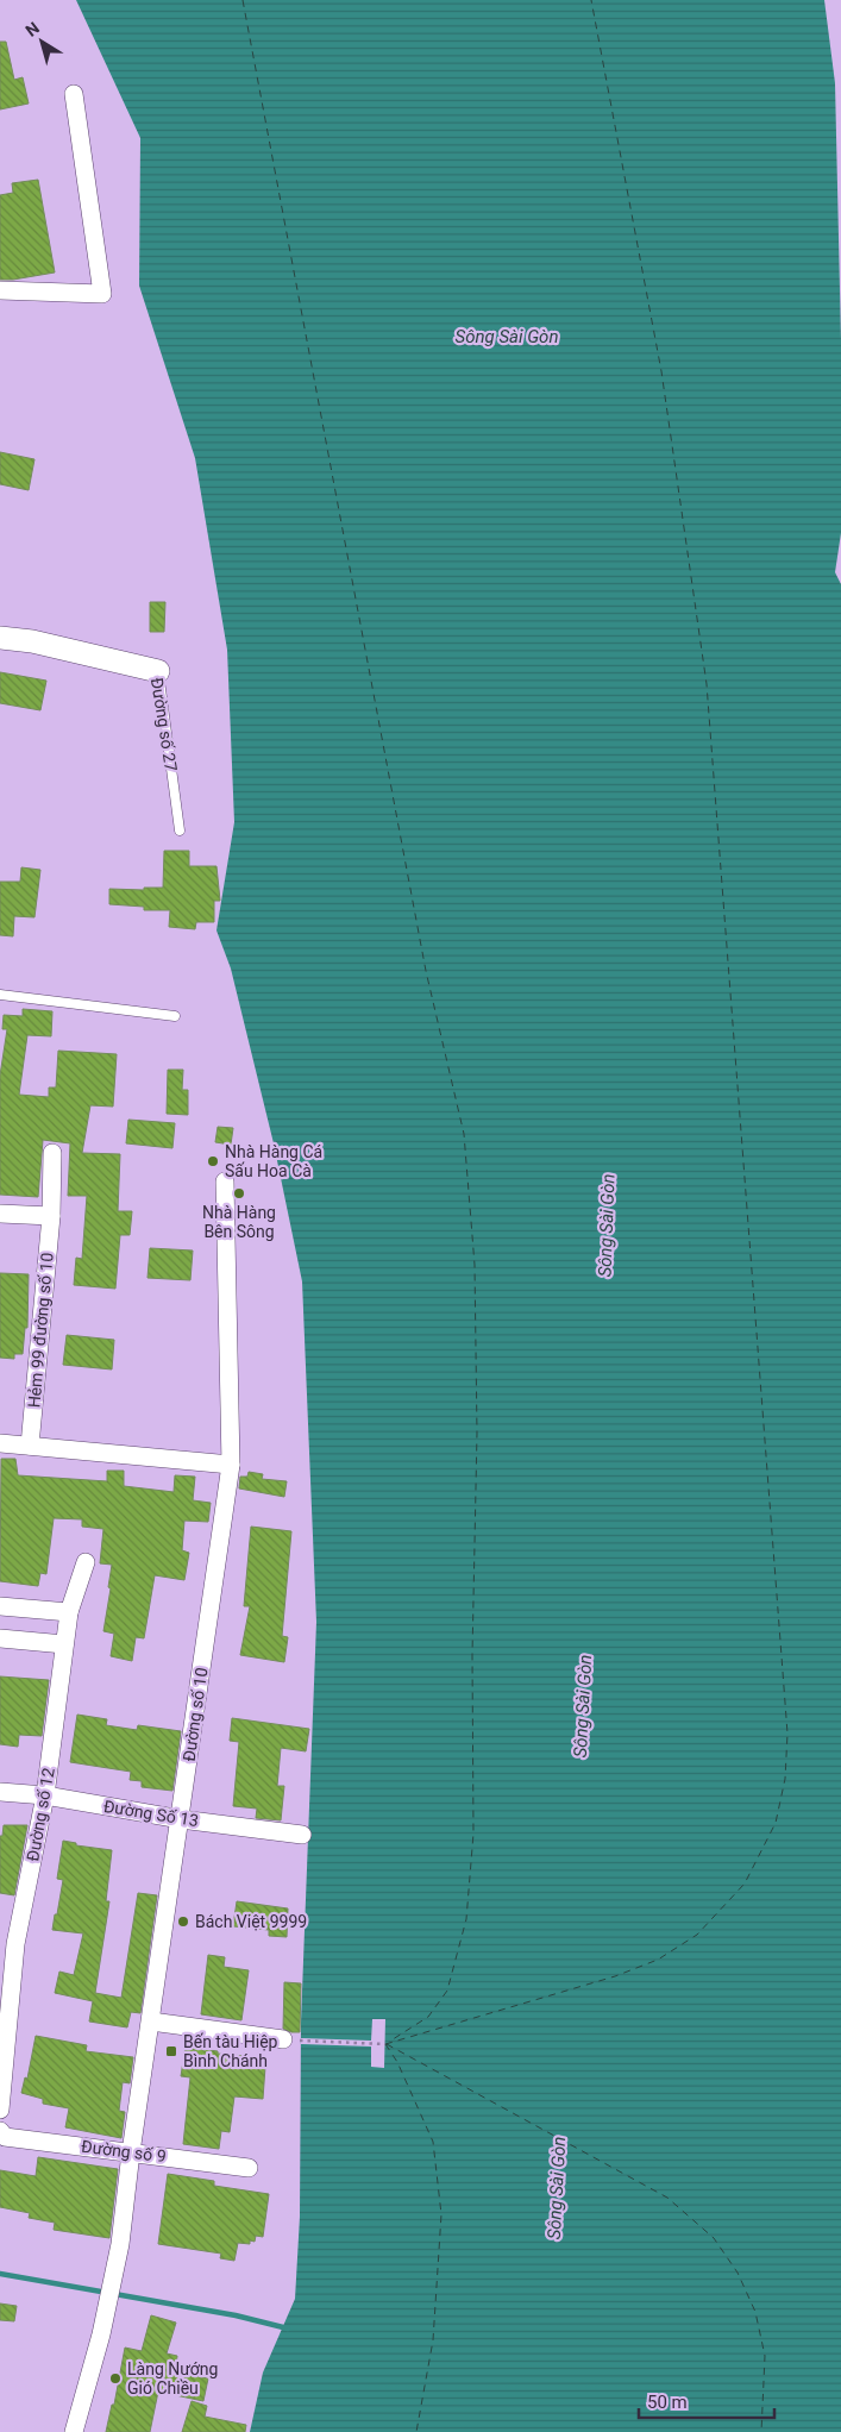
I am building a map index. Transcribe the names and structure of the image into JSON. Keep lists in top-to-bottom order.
{
  "streets": {
    "street": [
      "Đường số 27",
      "Hẻm 99 đường số 10",
      "Đường số 10",
      "Đường Số 13",
      "Đường số 12",
      "Đường số 9"
    ]
  },
  "crossings": [
    ["Đường số 10", "Đường Số 13"],
    ["Đường số 10", "Đường số 9"],
    ["Đường Số 13", "Đường số 12"]
  ],
  "water": ["Sông Sài Gòn"],
  "places": {
    "other": [
      "Nhà Hàng Cá Sấu Hoa Cà",
      "Nhà Hàng Bên Sông",
      "Bách Việt 9999",
      "Làng Nướng Gió Chiều"
    ],
    "transit": ["Bến tàu Hiệp Bình Chánh"]
  },
  "scale_bar": "50 m",
  "north": "top left"
}
